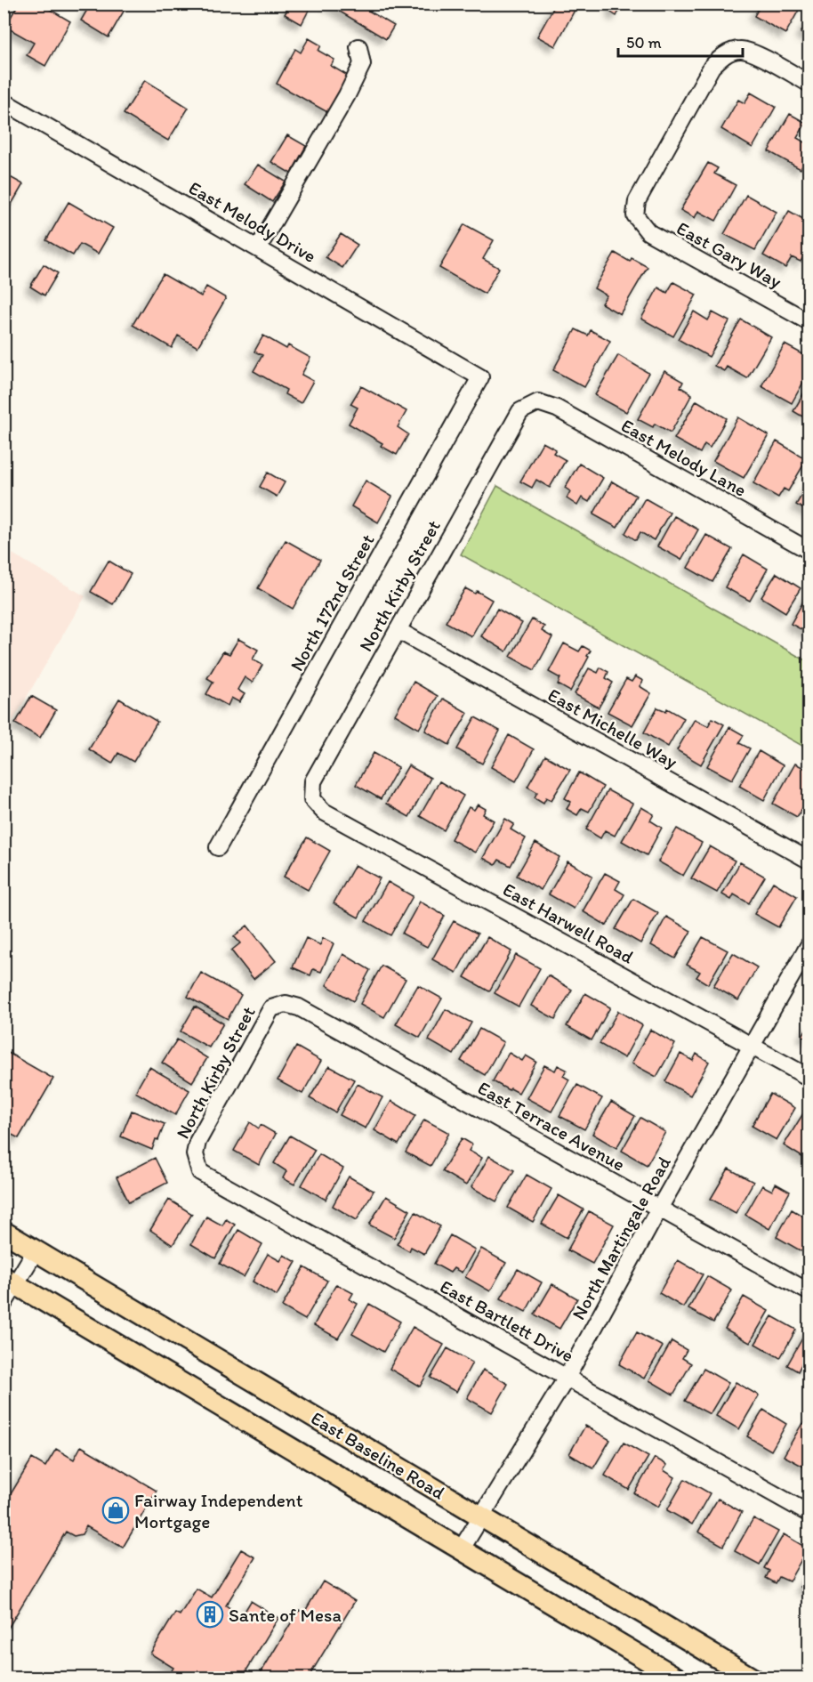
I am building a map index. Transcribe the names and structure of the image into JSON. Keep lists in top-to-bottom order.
{
  "streets": {
    "main road": ["East Baseline Road"],
    "street": [
      "East Melody Drive",
      "East Gary Way",
      "East Melody Lane",
      "North Kirby Street",
      "North 172nd Street",
      "East Michelle Way",
      "East Harwell Road",
      "East Terrace Avenue",
      "North Martingale Road",
      "East Bartlett Drive"
    ]
  },
  "crossings": [
    ["East Melody Drive", "North 172nd Street"],
    ["East Melody Lane", "North Kirby Street"],
    ["North Kirby Street", "East Michelle Way"],
    ["North Kirby Street", "East Harwell Road"],
    ["North Kirby Street", "East Terrace Avenue"],
    ["North Kirby Street", "East Bartlett Drive"],
    ["East Harwell Road", "North Martingale Road"],
    ["East Terrace Avenue", "North Martingale Road"],
    ["North Martingale Road", "East Bartlett Drive"],
    ["North Martingale Road", "East Baseline Road"]
  ],
  "places": {
    "shop": ["Fairway Independent Mortgage"],
    "building": ["Sante of Mesa"]
  },
  "scale_bar": "50 m"
}
